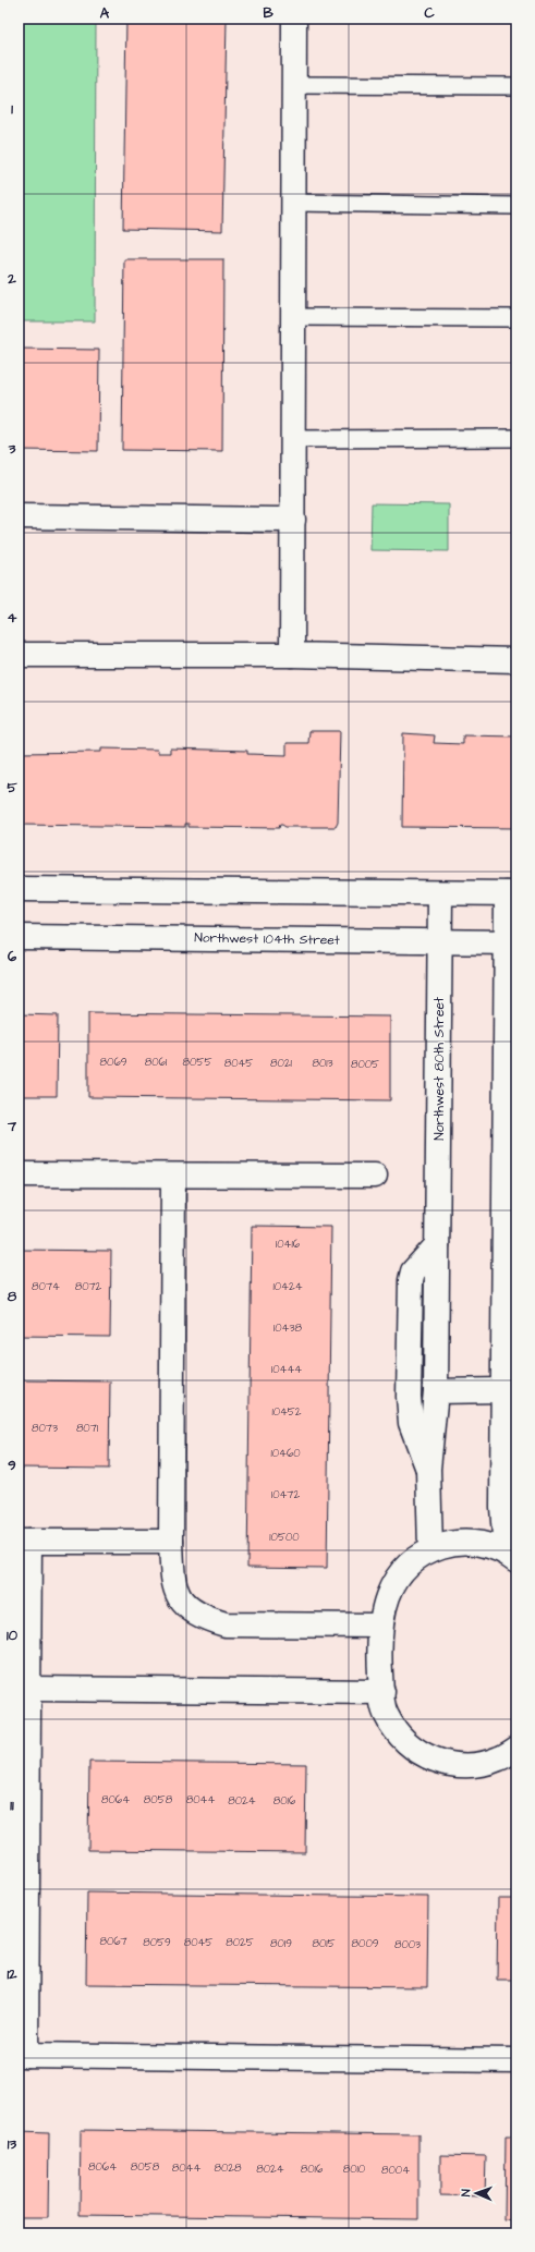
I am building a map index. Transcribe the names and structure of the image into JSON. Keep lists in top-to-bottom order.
{
  "streets": {
    "street": ["Northwest 104th Street", "Northwest 80th Street"]
  },
  "crossings": [
    ["Northwest 104th Street", "Northwest 80th Street"]
  ],
  "house_numbers": [
    "8069",
    "8061",
    "8055",
    "8045",
    "8021",
    "8013",
    "8005",
    "10416",
    "8074",
    "8072",
    "10424",
    "10438",
    "10444",
    "10452",
    "8073",
    "8071",
    "10460",
    "10472",
    "10500",
    "8064",
    "8058",
    "8044",
    "8024",
    "8016",
    "8067",
    "8059",
    "8045",
    "8025",
    "8019",
    "8015",
    "8009",
    "8003",
    "8064",
    "8058",
    "8044",
    "8028",
    "8024",
    "8016",
    "8010",
    "8004"
  ],
  "north": "left",
  "grid": {
    "columns": ["A", "B", "C"],
    "rows": [
      "1",
      "2",
      "3",
      "4",
      "5",
      "6",
      "7",
      "8",
      "9",
      "10",
      "11",
      "12",
      "13"
    ]
  }
}
